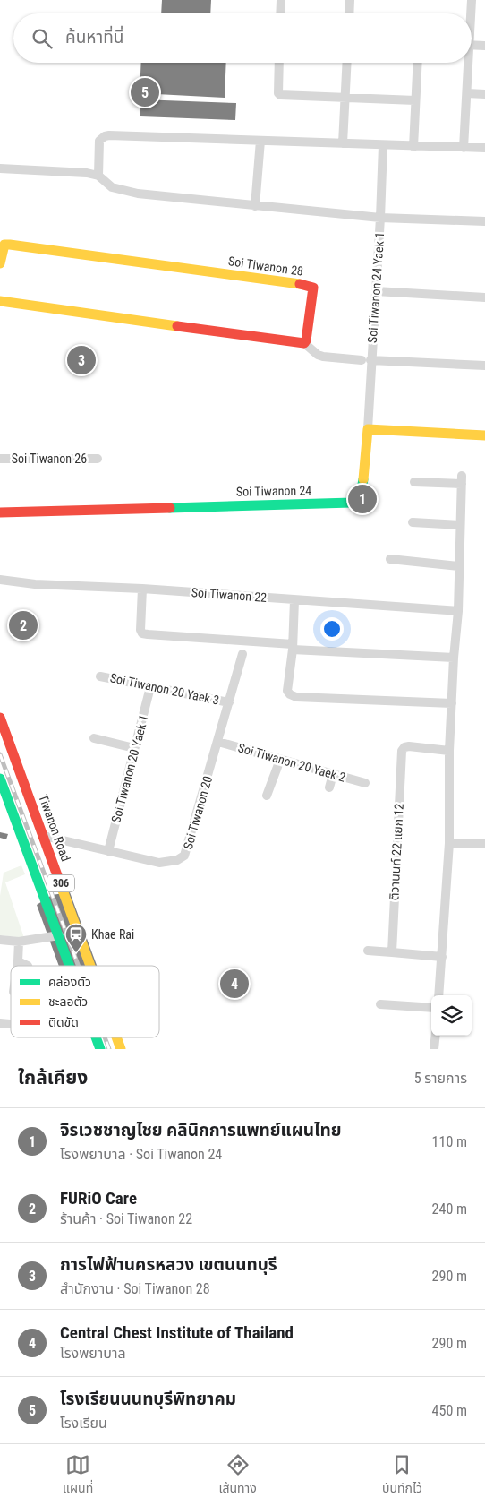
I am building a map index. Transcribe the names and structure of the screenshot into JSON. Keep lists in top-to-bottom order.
{
  "streets": {
    "street": [
      "Soi Tiwanon 28",
      "Soi Tiwanon 24 Yaek 1",
      "Soi Tiwanon 26",
      "Soi Tiwanon 24",
      "Soi Tiwanon 22",
      "Soi Tiwanon 20 Yaek 3",
      "Soi Tiwanon 20 Yaek 2",
      "Soi Tiwanon 20 Yaek 1",
      "Soi Tiwanon 20",
      "Tiwanon Road",
      "ติวานนท์ 22 แยก 12",
      "306"
    ]
  },
  "crossings": [
    ["Soi Tiwanon 24 Yaek 1", "Soi Tiwanon 24"],
    ["Soi Tiwanon 20 Yaek 3", "Soi Tiwanon 20 Yaek 1"],
    ["Soi Tiwanon 20 Yaek 3", "Soi Tiwanon 20"],
    ["Soi Tiwanon 20 Yaek 2", "Soi Tiwanon 20"],
    ["Soi Tiwanon 20 Yaek 1", "Soi Tiwanon 20"],
    ["Soi Tiwanon 20", "Tiwanon Road"]
  ],
  "places": {
    "station": ["Khae Rai"]
  },
  "legend": ["คล่องตัว", "ชะลอตัว", "ติดขัด"],
  "page": {
    "search": "ค้นหาที่นี่",
    "pins": [
      "5",
      "3",
      "1",
      "2",
      "4"
    ],
    "heading": ["ใกล้เคียง", "5 รายการ"],
    "list": [
      {
        "mark": "1",
        "name": "จิรเวชชาญไชย คลินิกการแพทย์แผนไทย",
        "note": "โรงพยาบาล · Soi Tiwanon 24",
        "value": "110 m"
      },
      {
        "mark": "2",
        "name": "FURiO Care",
        "note": "ร้านค้า · Soi Tiwanon 22",
        "value": "240 m"
      },
      {
        "mark": "3",
        "name": "การไฟฟ้านครหลวง เขตนนทบุรี",
        "note": "สำนักงาน · Soi Tiwanon 28",
        "value": "290 m"
      },
      {
        "mark": "4",
        "name": "Central Chest Institute of Thailand",
        "note": "โรงพยาบาล",
        "value": "290 m"
      },
      {
        "mark": "5",
        "name": "โรงเรียนนนทบุรีพิทยาคม",
        "note": "โรงเรียน",
        "value": "450 m"
      }
    ],
    "nav": ["แผนที่", "เส้นทาง", "บันทึกไว้"]
  }
}
